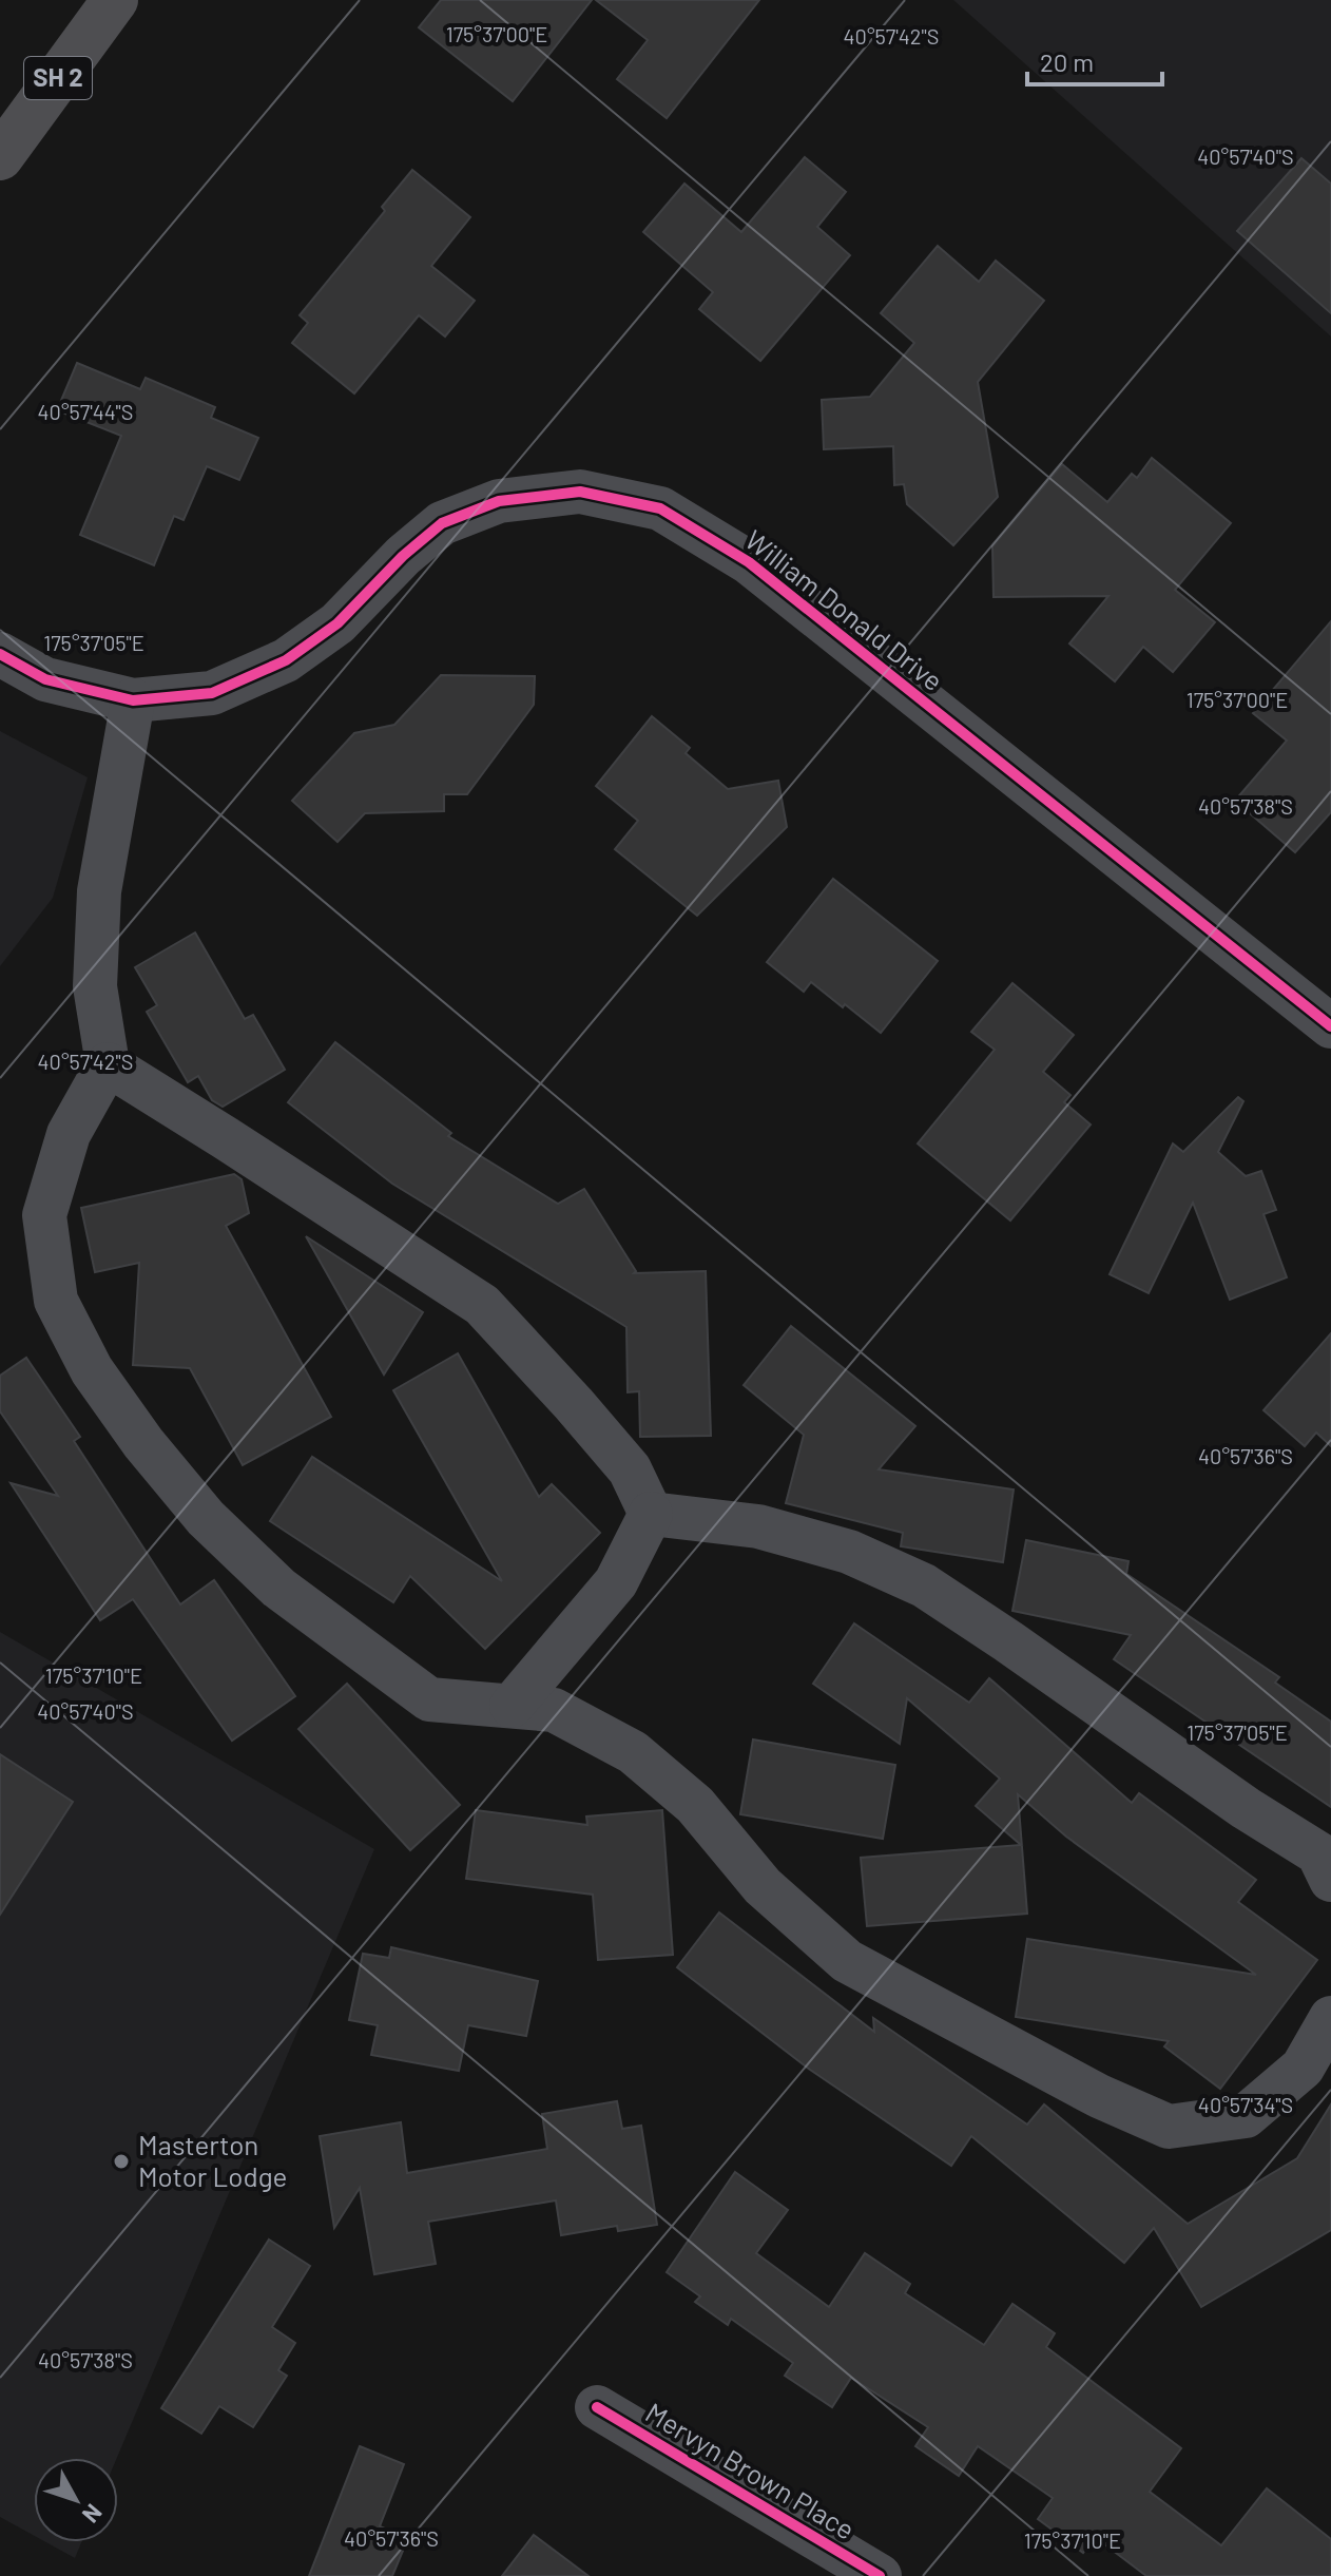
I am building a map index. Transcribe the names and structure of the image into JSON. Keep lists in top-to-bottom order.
{
  "streets": {
    "highway": ["SH 2"],
    "street": ["William Donald Drive", "Mervyn Brown Place"]
  },
  "places": ["Masterton Motor Lodge"],
  "scale_bar": "20 m",
  "north": "bottom right",
  "coordinates": [
    "175°37'00\"E",
    "40°57'42\"S",
    "40°57'40\"S",
    "40°57'44\"S",
    "175°37'05\"E",
    "40°57'38\"S",
    "40°57'36\"S",
    "175°37'10\"E",
    "40°57'34\"S"
  ]
}
